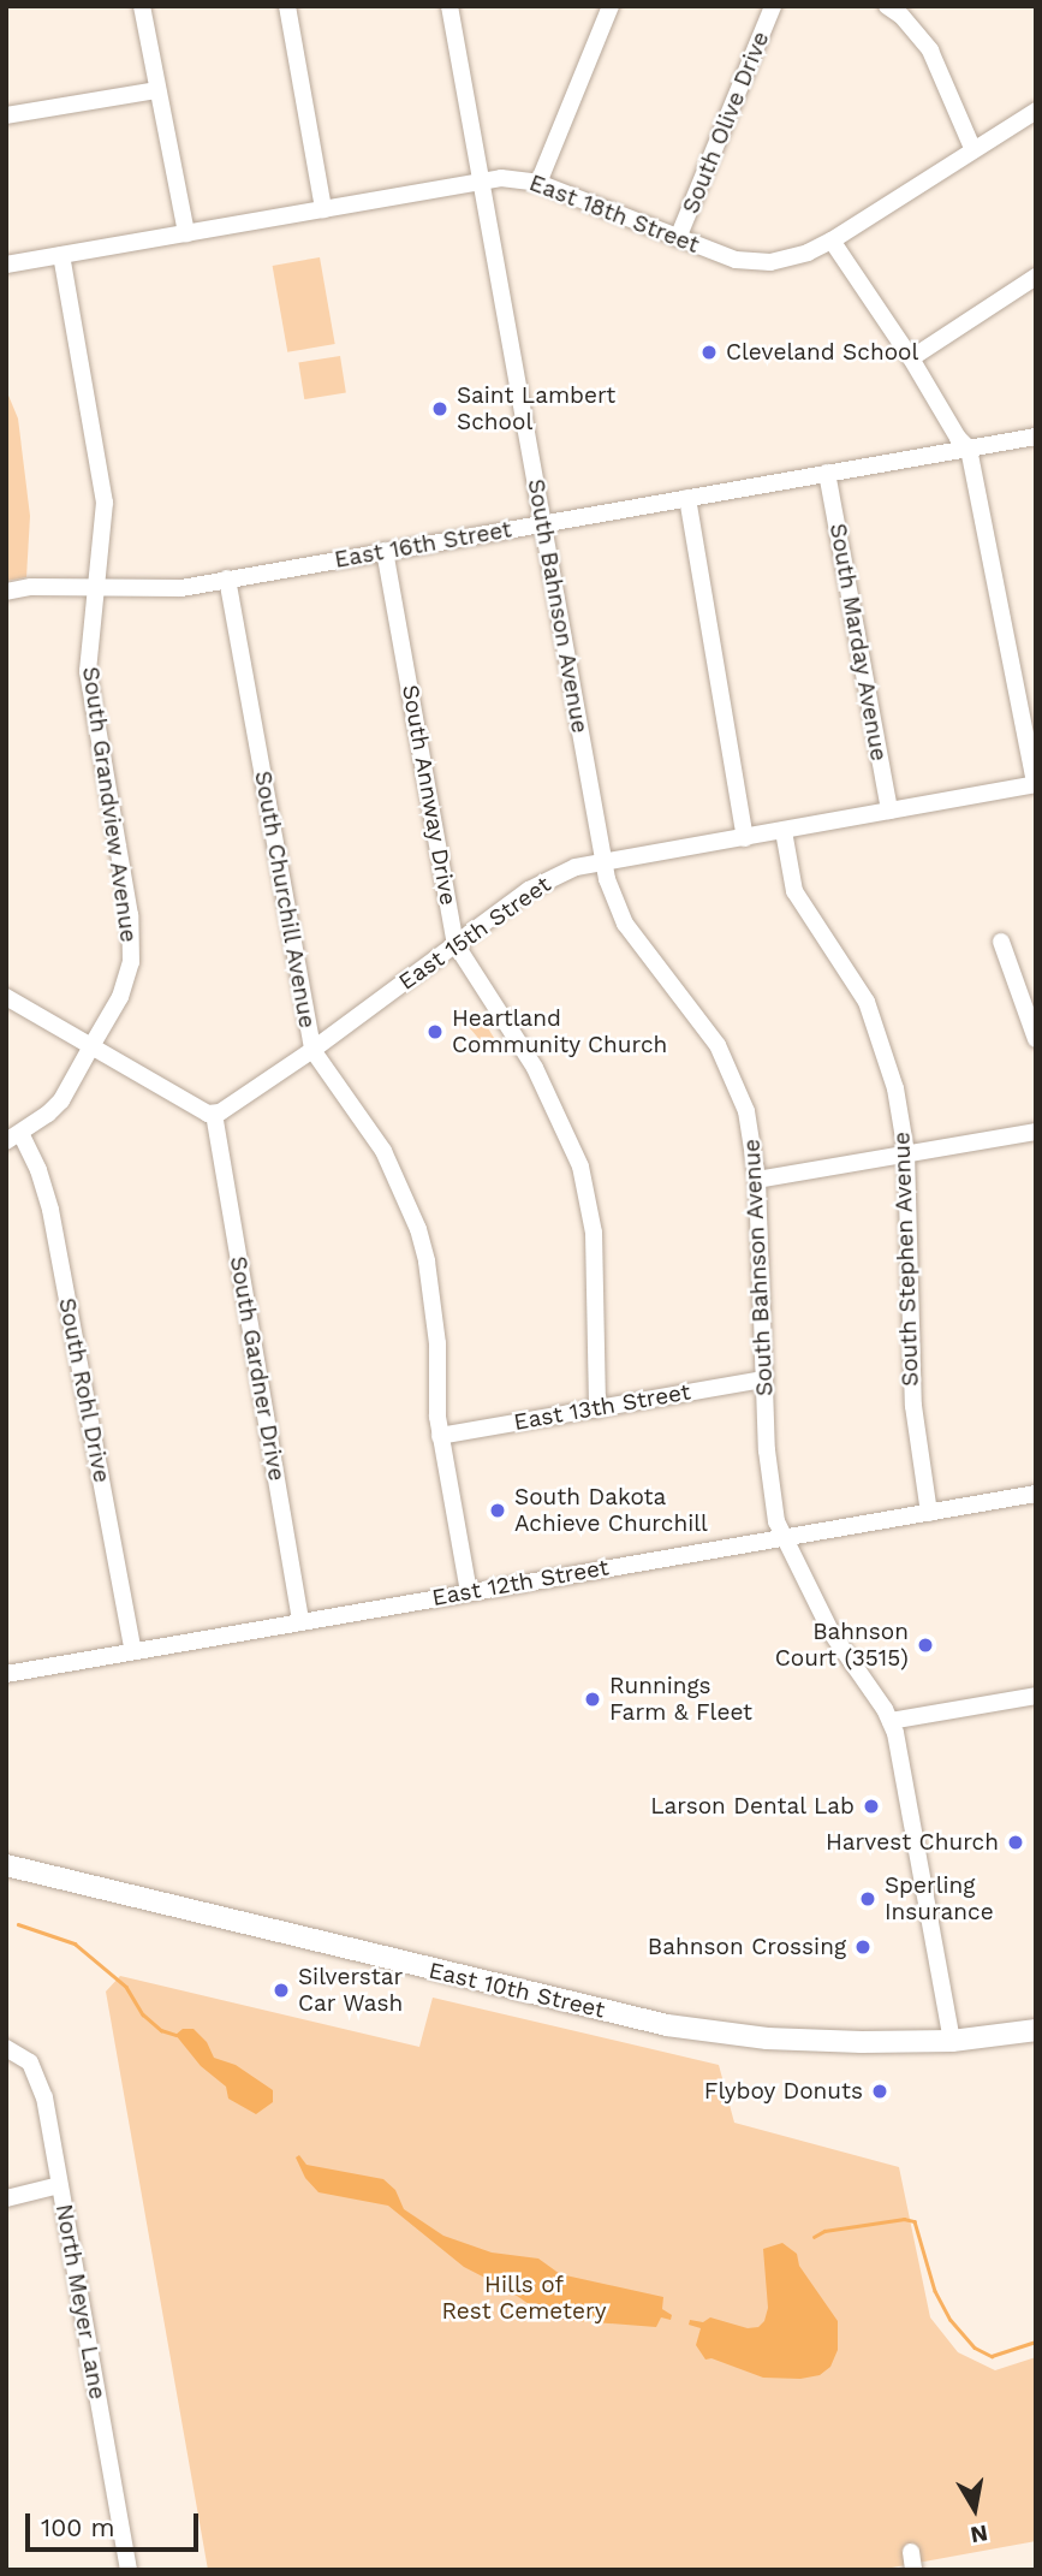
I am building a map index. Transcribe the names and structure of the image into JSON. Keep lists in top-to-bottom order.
{
  "streets": {
    "main road": ["East 10th Street"],
    "street": [
      "South Olive Drive",
      "East 18th Street",
      "East 16th Street",
      "South Bahnson Avenue",
      "South Marday Avenue",
      "South Annway Drive",
      "South Grandview Avenue",
      "South Churchill Avenue",
      "East 15th Street",
      "South Stephen Avenue",
      "South Gardner Drive",
      "South Rohl Drive",
      "East 13th Street",
      "East 12th Street",
      "North Meyer Lane"
    ]
  },
  "crossings": [
    ["South Olive Drive", "East 18th Street"],
    ["East 18th Street", "South Bahnson Avenue"],
    ["East 18th Street", "South Grandview Avenue"],
    ["East 16th Street", "South Bahnson Avenue"],
    ["East 16th Street", "South Marday Avenue"],
    ["East 16th Street", "South Annway Drive"],
    ["East 16th Street", "South Grandview Avenue"],
    ["East 16th Street", "South Churchill Avenue"],
    ["South Bahnson Avenue", "East 15th Street"],
    ["South Bahnson Avenue", "East 13th Street"],
    ["South Bahnson Avenue", "East 12th Street"],
    ["South Bahnson Avenue", "East 10th Street"],
    ["South Marday Avenue", "East 15th Street"],
    ["South Annway Drive", "East 15th Street"],
    ["South Annway Drive", "East 13th Street"],
    ["South Churchill Avenue", "East 15th Street"],
    ["South Churchill Avenue", "East 13th Street"],
    ["South Churchill Avenue", "East 12th Street"],
    ["East 15th Street", "South Stephen Avenue"],
    ["East 15th Street", "South Gardner Drive"],
    ["South Stephen Avenue", "East 12th Street"],
    ["South Gardner Drive", "East 12th Street"],
    ["South Rohl Drive", "East 12th Street"]
  ],
  "parks": ["Hills of Rest Cemetery"],
  "places": [
    "Cleveland School",
    "Saint Lambert School",
    "Heartland Community Church",
    "South Dakota Achieve Churchill",
    "Bahnson Court (3515)",
    "Runnings Farm & Fleet",
    "Larson Dental Lab",
    "Harvest Church",
    "Sperling Insurance",
    "Bahnson Crossing",
    "Silverstar Car Wash",
    "Flyboy Donuts"
  ],
  "scale_bar": "100 m",
  "north": "bottom"
}
